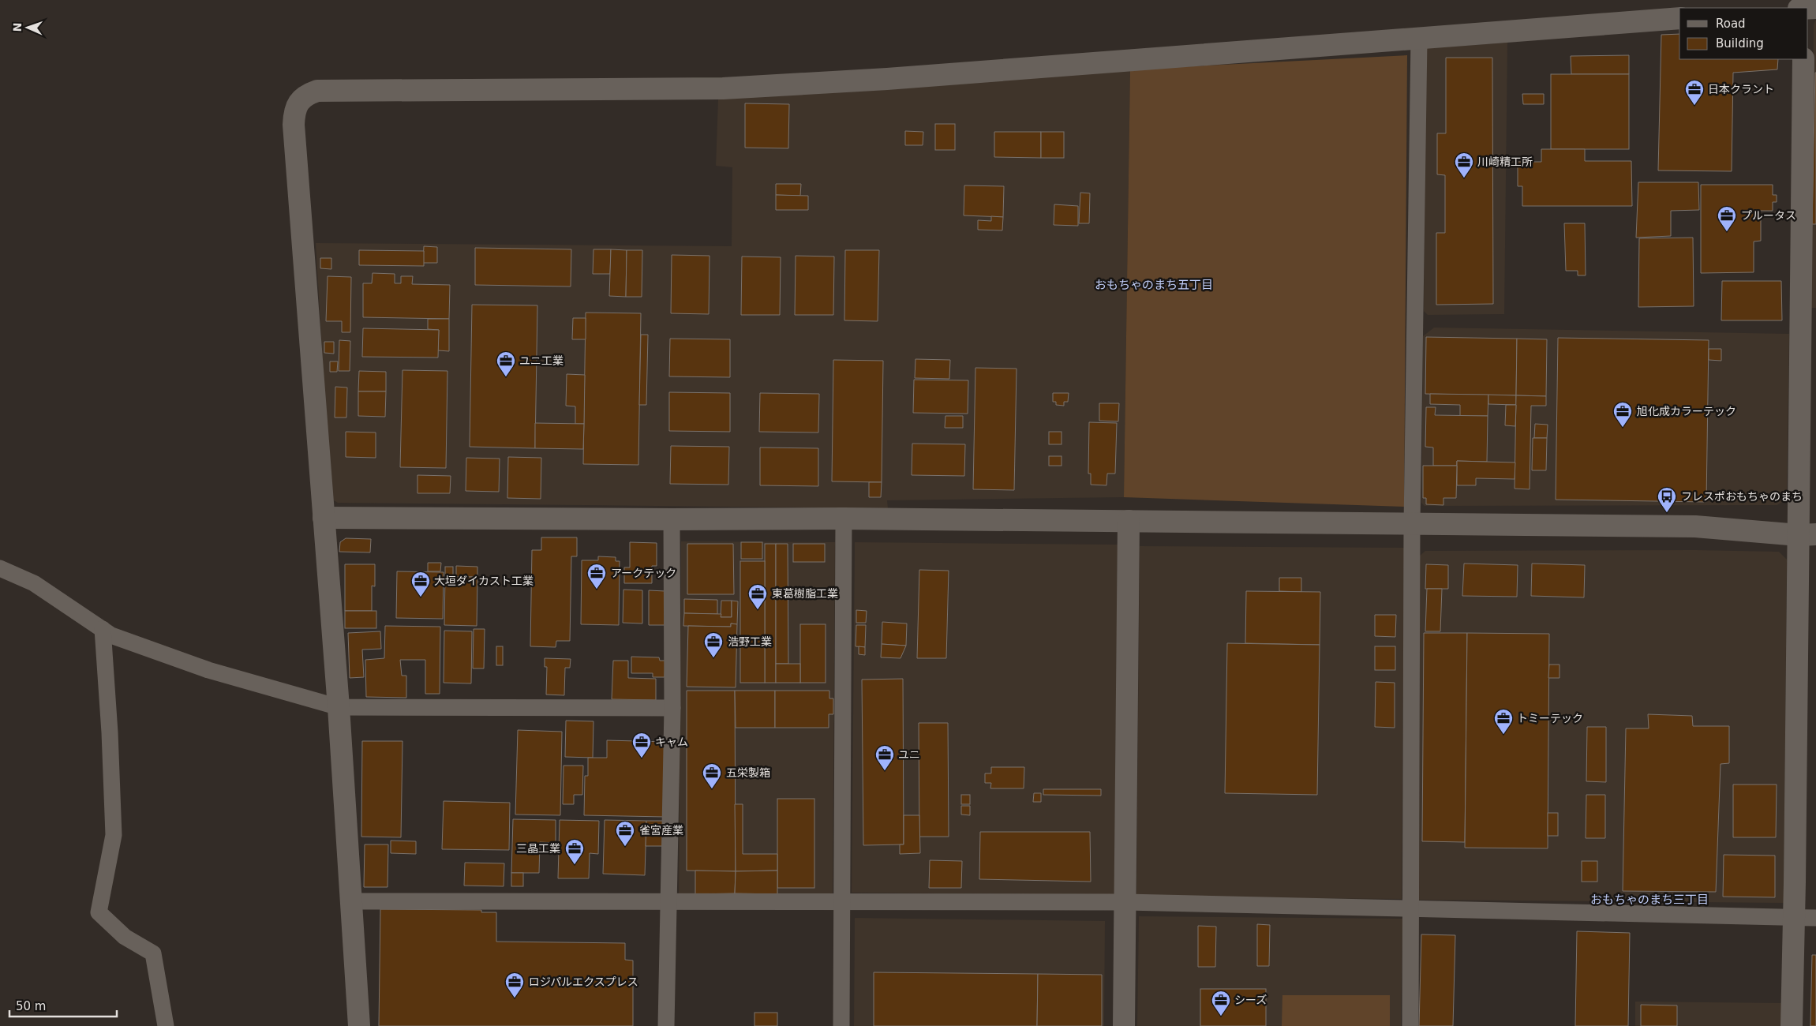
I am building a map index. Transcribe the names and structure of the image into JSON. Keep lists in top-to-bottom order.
{
  "districts": ["おもちゃのまち五丁目", "おもちゃのまち三丁目"],
  "places": {
    "office": [
      "日本クラント",
      "川崎精工所",
      "プルータス",
      "ユニ工業",
      "旭化成カラーテック",
      "アークテック",
      "大垣ダイカスト工業",
      "東葛樹脂工業",
      "浩野工業",
      "トミーテック",
      "キャム",
      "ユニ",
      "五栄製箱",
      "雀宮産業",
      "三晶工業",
      "ロジパルエクスプレス",
      "シーズ"
    ],
    "bus stop": ["フレスポおもちゃのまち"]
  },
  "legend": ["Road", "Building"],
  "scale_bar": "50 m",
  "north": "left"
}
